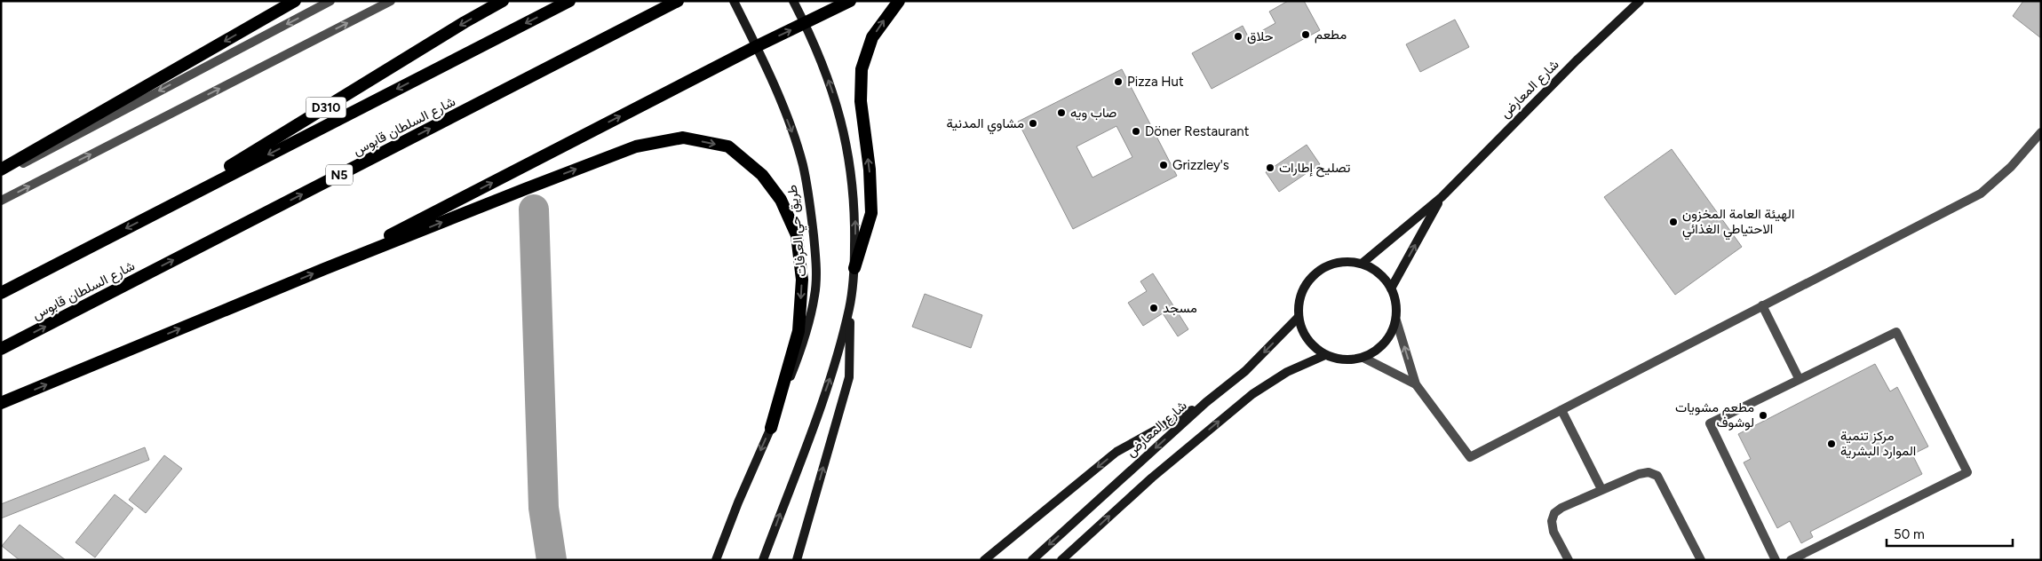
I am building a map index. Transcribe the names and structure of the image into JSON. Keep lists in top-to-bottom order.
{
  "streets": {
    "highway": ["D310", "شارع السلطان قابوس", "N5"],
    "main road": ["شارع المعارض", "طريق حي العرفات"]
  },
  "places": [
    "مطعم",
    "حلاق",
    "Pizza Hut",
    "صاب ويه",
    "مشاوي المدنية",
    "Döner Restaurant",
    "Grizzley's",
    "تصليح إطارات",
    "الهيئة العامة المخزون الاحتياطي الغذائي",
    "مسجد",
    "مطعم مشويات لوشوف",
    "مركز تنمية الموارد البشرية"
  ],
  "scale_bar": "50 m"
}
